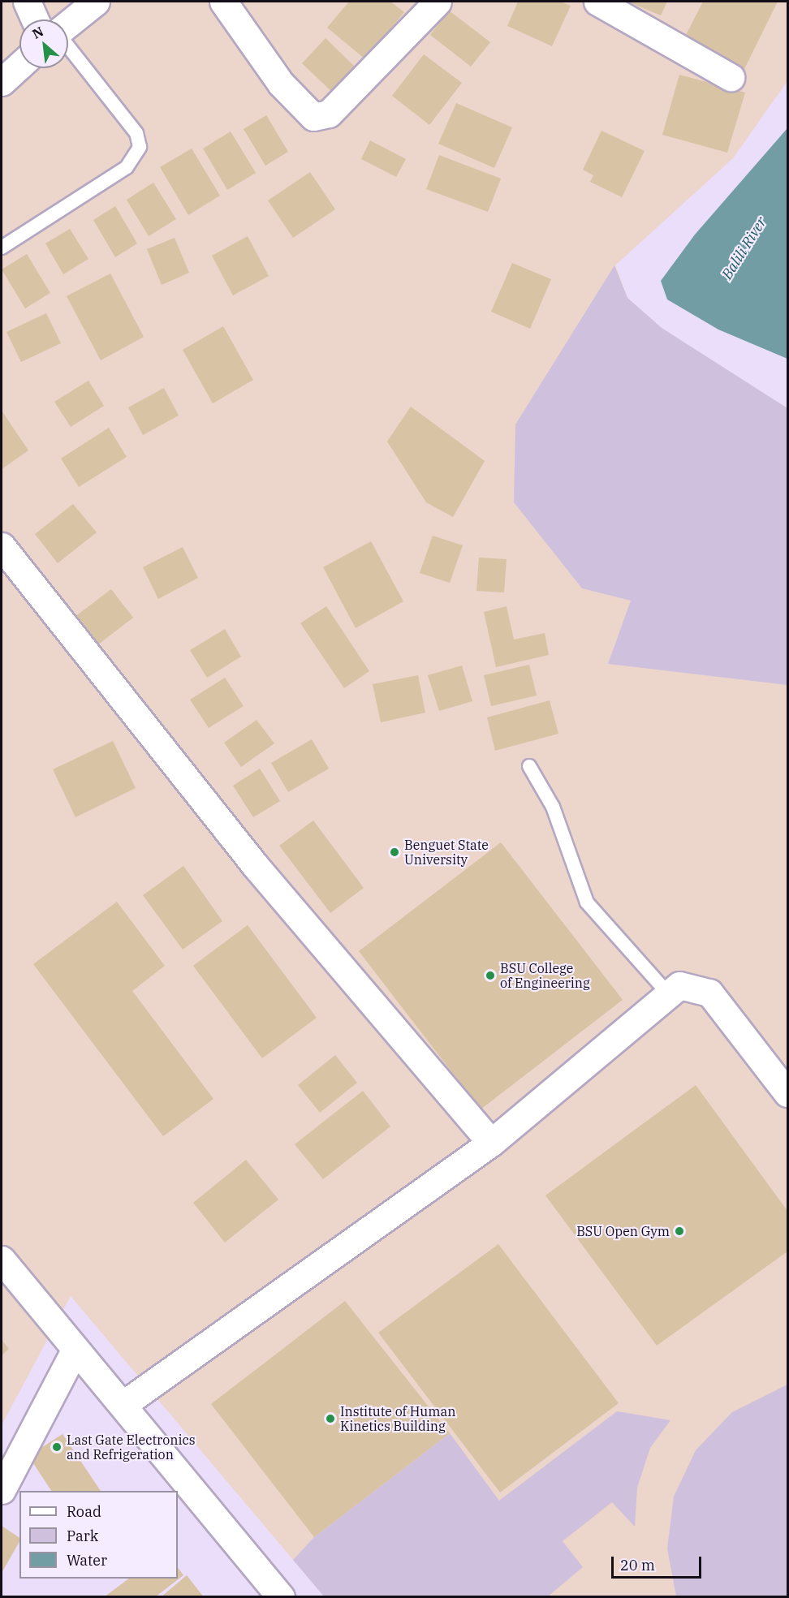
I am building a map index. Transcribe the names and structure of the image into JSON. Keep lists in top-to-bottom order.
{
  "water": ["Balili River"],
  "places": [
    "Benguet State University",
    "BSU College of Engineering",
    "BSU Open Gym",
    "Institute of Human Kinetics Building",
    "Last Gate Electronics and Refrigeration"
  ],
  "legend": ["Road", "Park", "Water"],
  "scale_bar": "20 m",
  "north": "top left"
}
